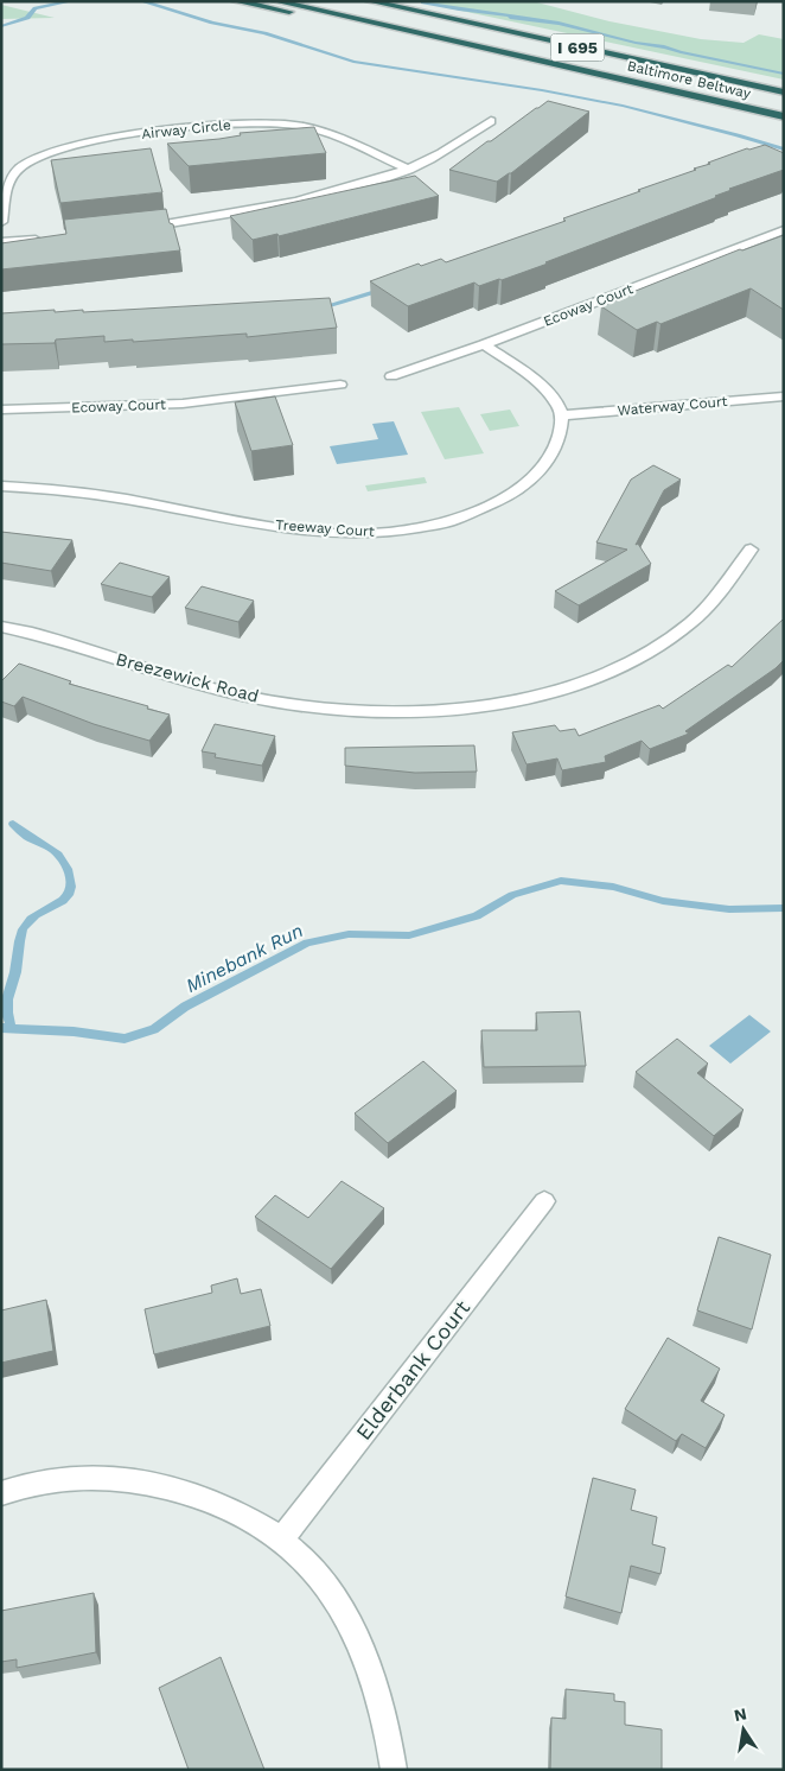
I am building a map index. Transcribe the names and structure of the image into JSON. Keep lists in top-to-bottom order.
{
  "streets": {
    "highway": ["I 695", "Baltimore Beltway"],
    "street": [
      "Airway Circle",
      "Ecoway Court",
      "Waterway Court",
      "Treeway Court",
      "Breezewick Road",
      "Elderbank Court"
    ]
  },
  "crossings": [
    ["Waterway Court", "Treeway Court"]
  ],
  "water": ["Minebank Run"],
  "north": "top"
}
